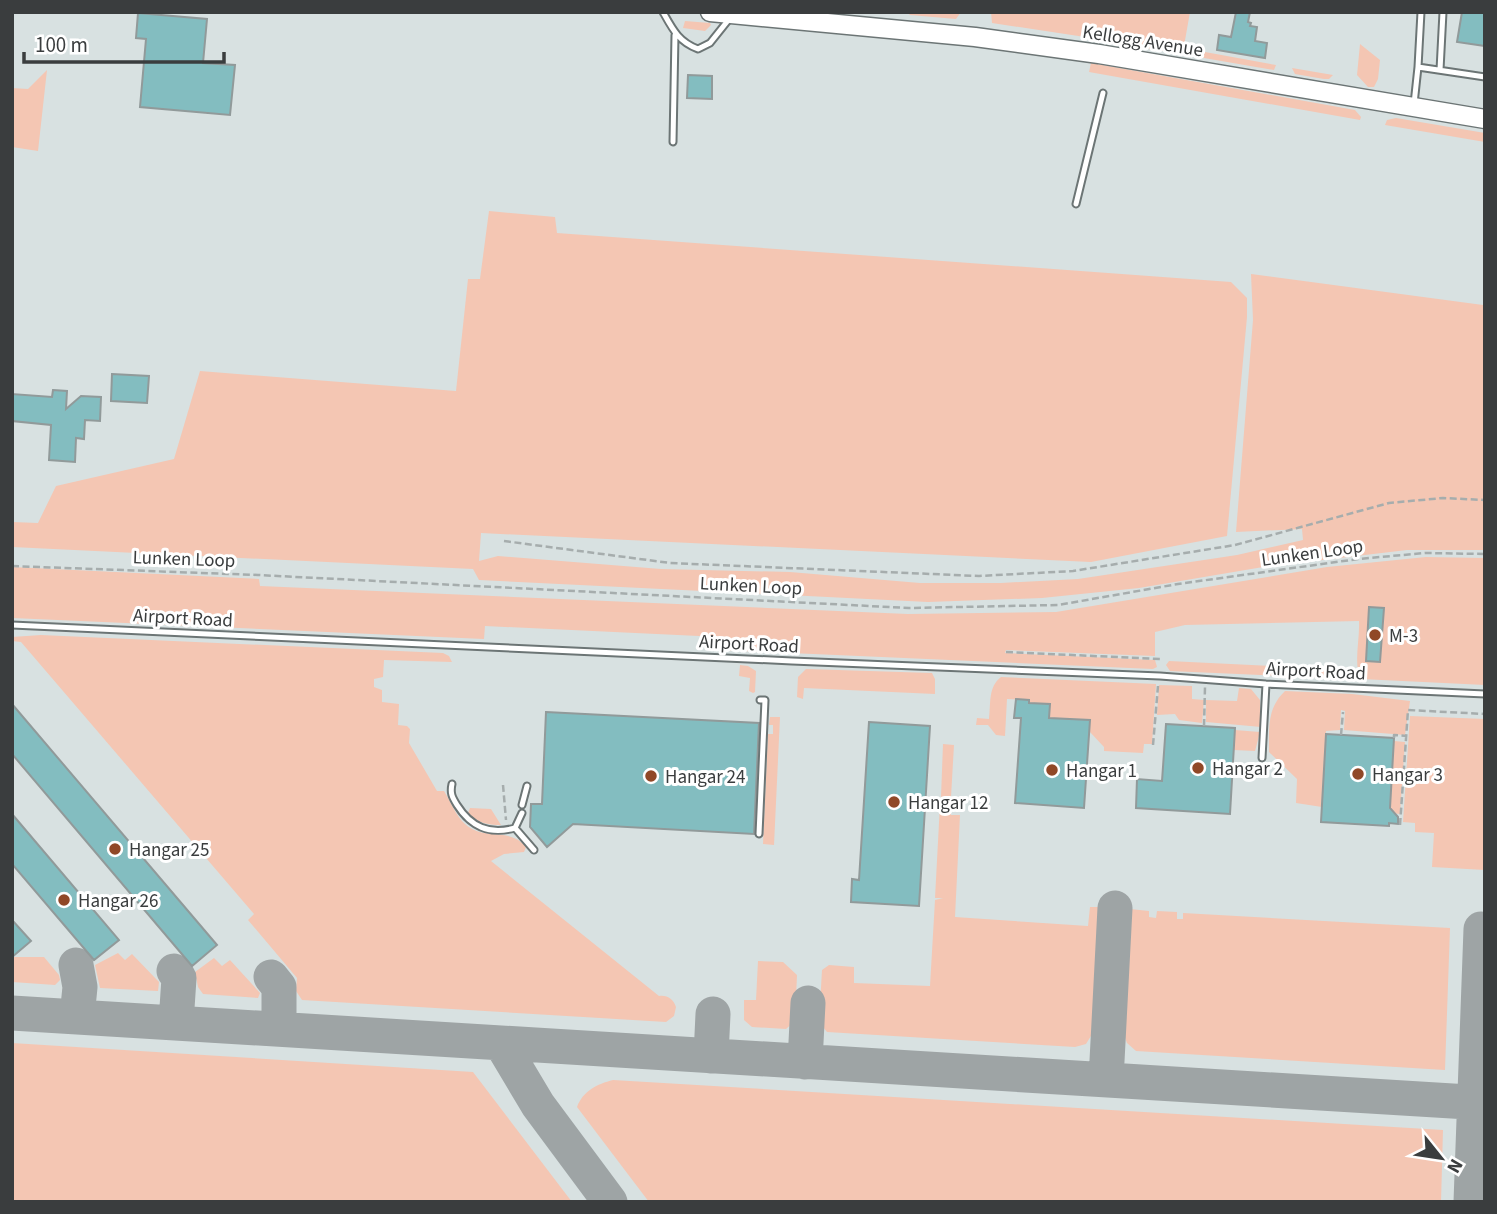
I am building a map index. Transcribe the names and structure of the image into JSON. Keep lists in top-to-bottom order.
{
  "streets": {
    "main road": ["Kellogg Avenue"],
    "lane": ["Airport Road"],
    "path": ["Lunken Loop"]
  },
  "places": [
    "M-3",
    "Hangar 2",
    "Hangar 1",
    "Hangar 3",
    "Hangar 24",
    "Hangar 12",
    "Hangar 25",
    "Hangar 26"
  ],
  "scale_bar": "100 m",
  "north": "bottom right"
}
